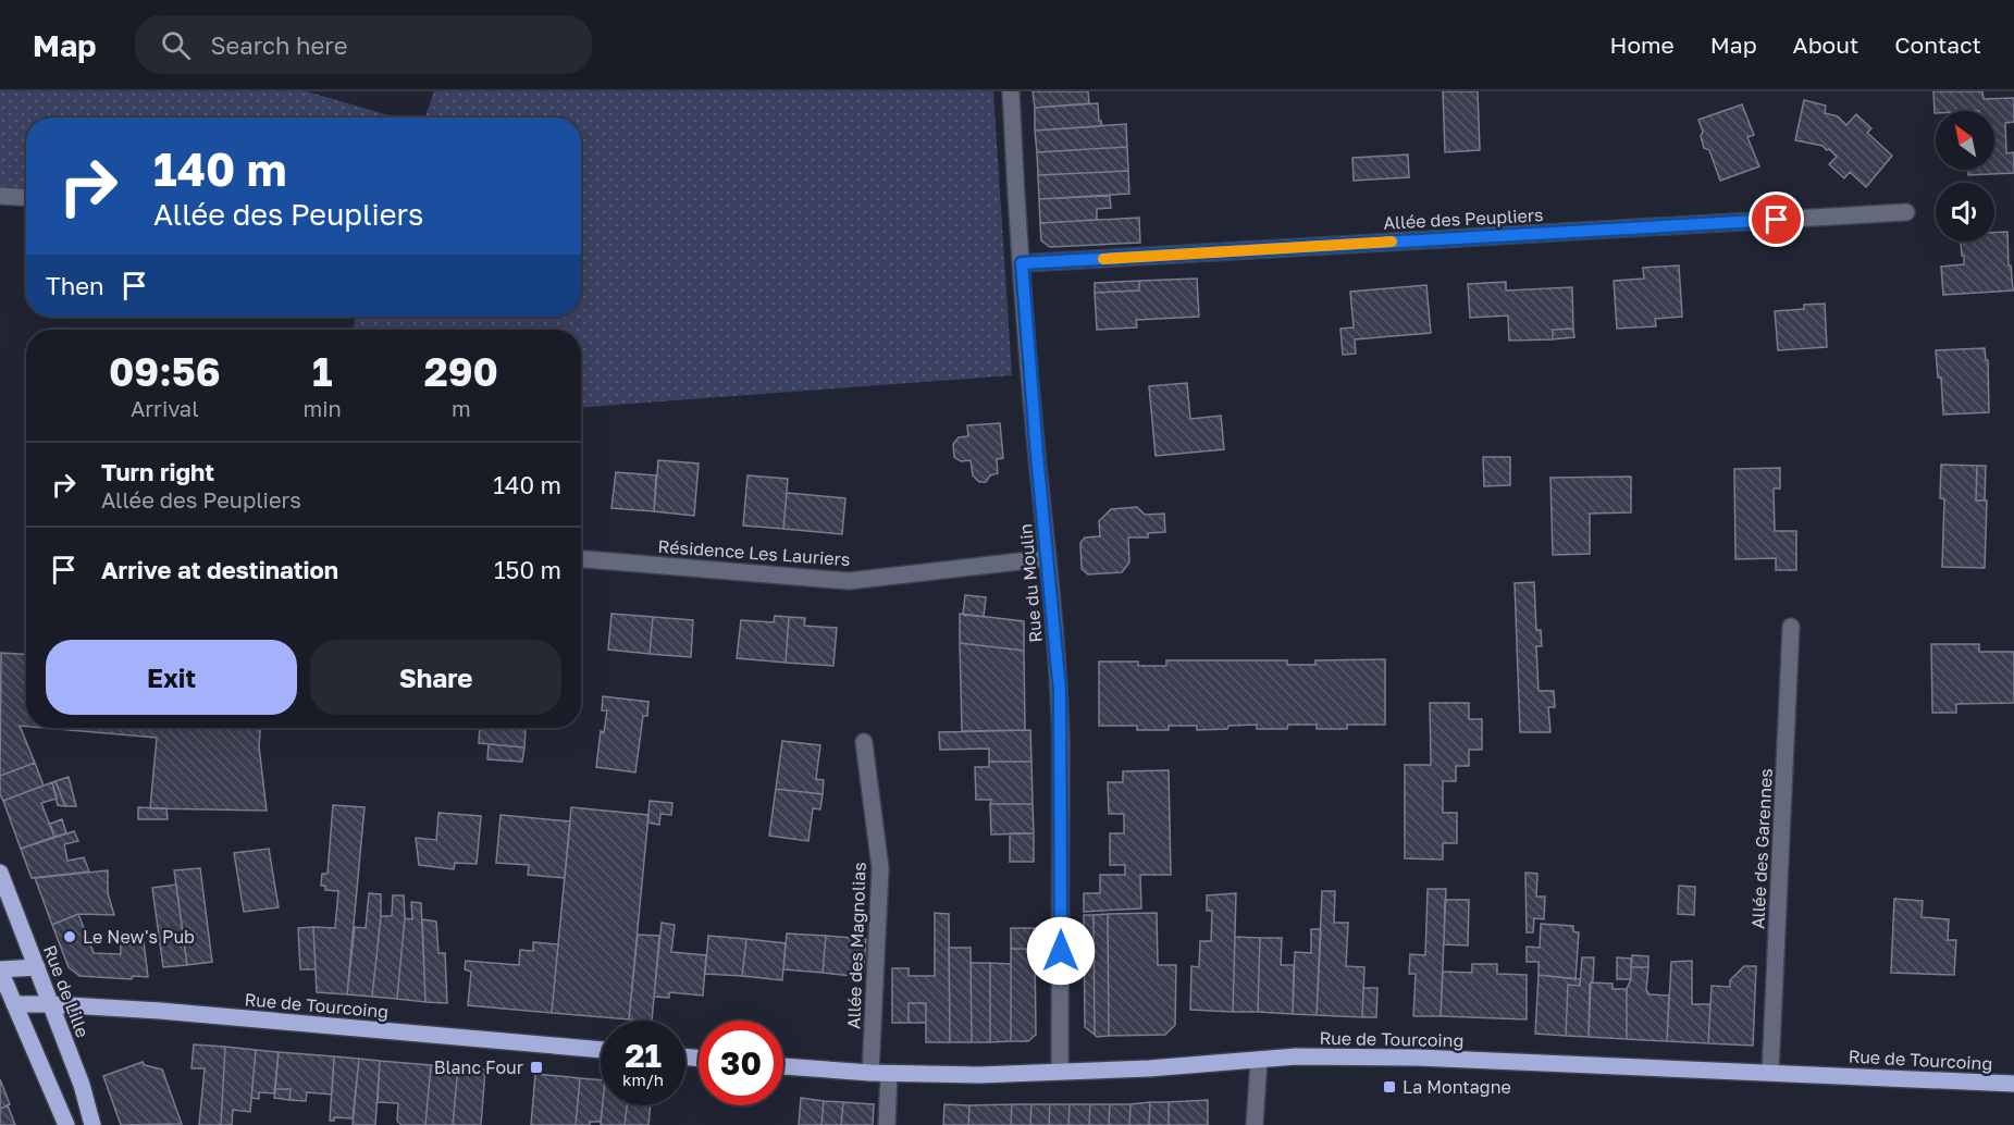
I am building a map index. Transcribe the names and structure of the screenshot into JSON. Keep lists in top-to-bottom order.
{
  "streets": {
    "main road": ["Rue de Lille", "Rue de Tourcoing"],
    "street": [
      "Allée des Peupliers",
      "Résidence Les Lauriers",
      "Rue du Moulin",
      "Allée des Garennes",
      "Allée des Magnolias"
    ]
  },
  "crossings": [
    ["Allée des Peupliers", "Rue du Moulin"],
    ["Résidence Les Lauriers", "Rue du Moulin"],
    ["Rue du Moulin", "Rue de Tourcoing"],
    ["Allée des Garennes", "Rue de Tourcoing"],
    ["Allée des Magnolias", "Rue de Tourcoing"],
    ["Rue de Lille", "Rue de Tourcoing"]
  ],
  "places": {
    "other": ["Le New's Pub"],
    "transit": ["Blanc Four", "La Montagne"]
  },
  "north": "top left",
  "page": {
    "header": "Map",
    "search": "Search here",
    "nav": [
      "Home",
      "Map",
      "About",
      "Contact"
    ],
    "turn": ["140 m", "Allée des Peupliers"],
    "then": "Then",
    "eta": [
      "09:56",
      "Arrival",
      "1",
      "min",
      "290",
      "m"
    ],
    "list": [
      {
        "name": "Turn right",
        "note": "Allée des Peupliers",
        "value": "140 m"
      },
      {
        "name": "Arrive at destination",
        "value": "150 m"
      }
    ],
    "buttons": ["Exit", "Share"],
    "speed": "21 km/h",
    "limit": "30"
  }
}
